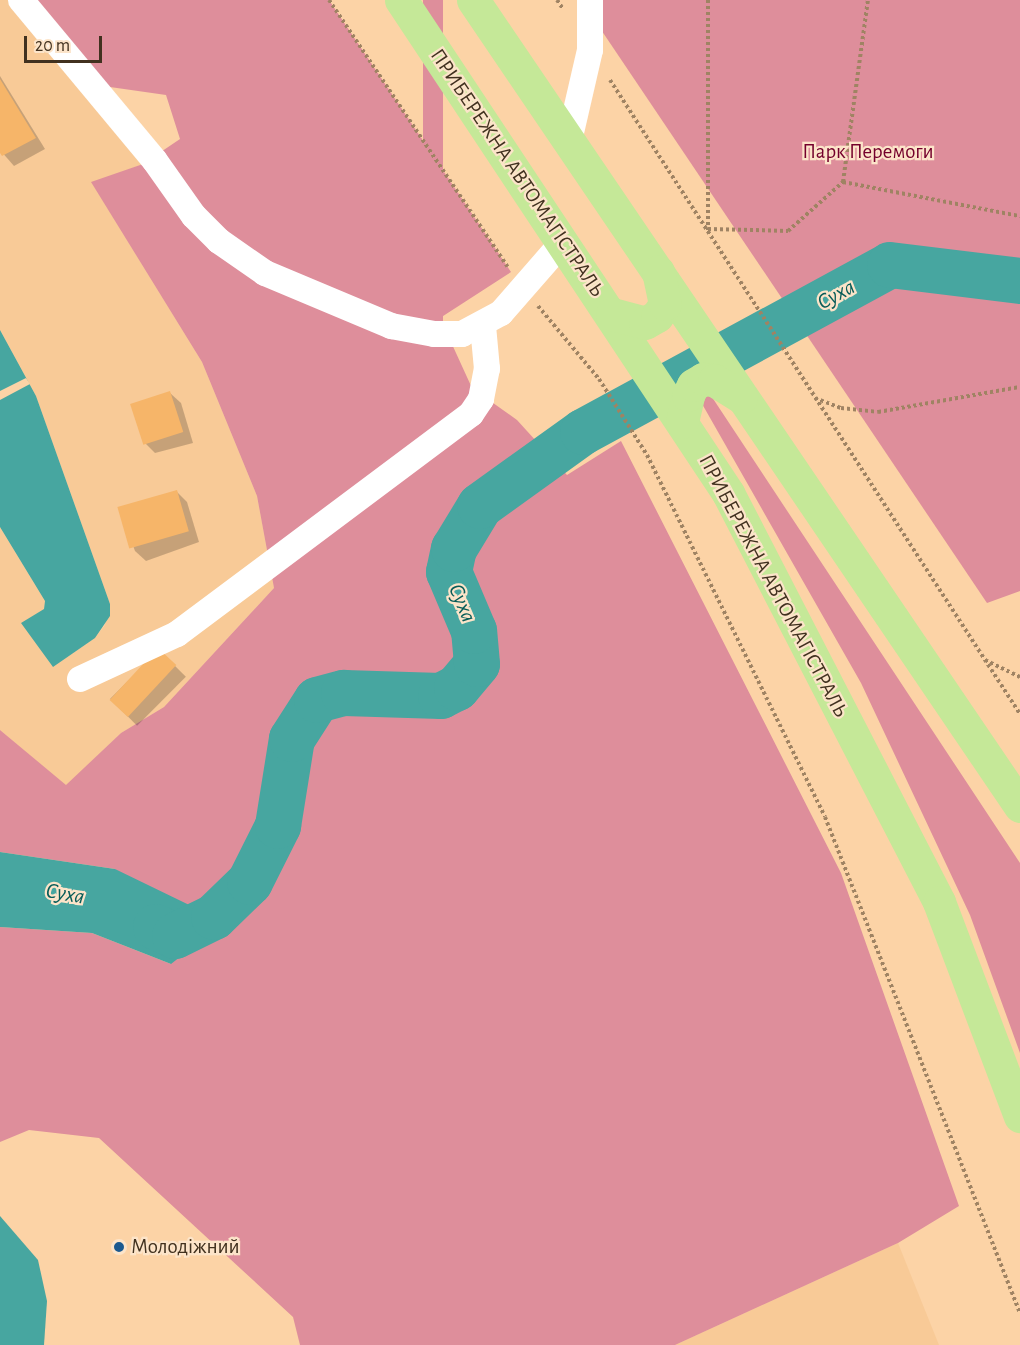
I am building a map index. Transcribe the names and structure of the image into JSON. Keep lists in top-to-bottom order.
{
  "streets": {
    "main road": ["ПРИБЕРЕЖНА АВТОМАГІСТРАЛЬ"]
  },
  "water": ["Суха"],
  "parks": ["Парк Перемоги"],
  "places": ["Молодіжний"],
  "scale_bar": "20 m"
}
